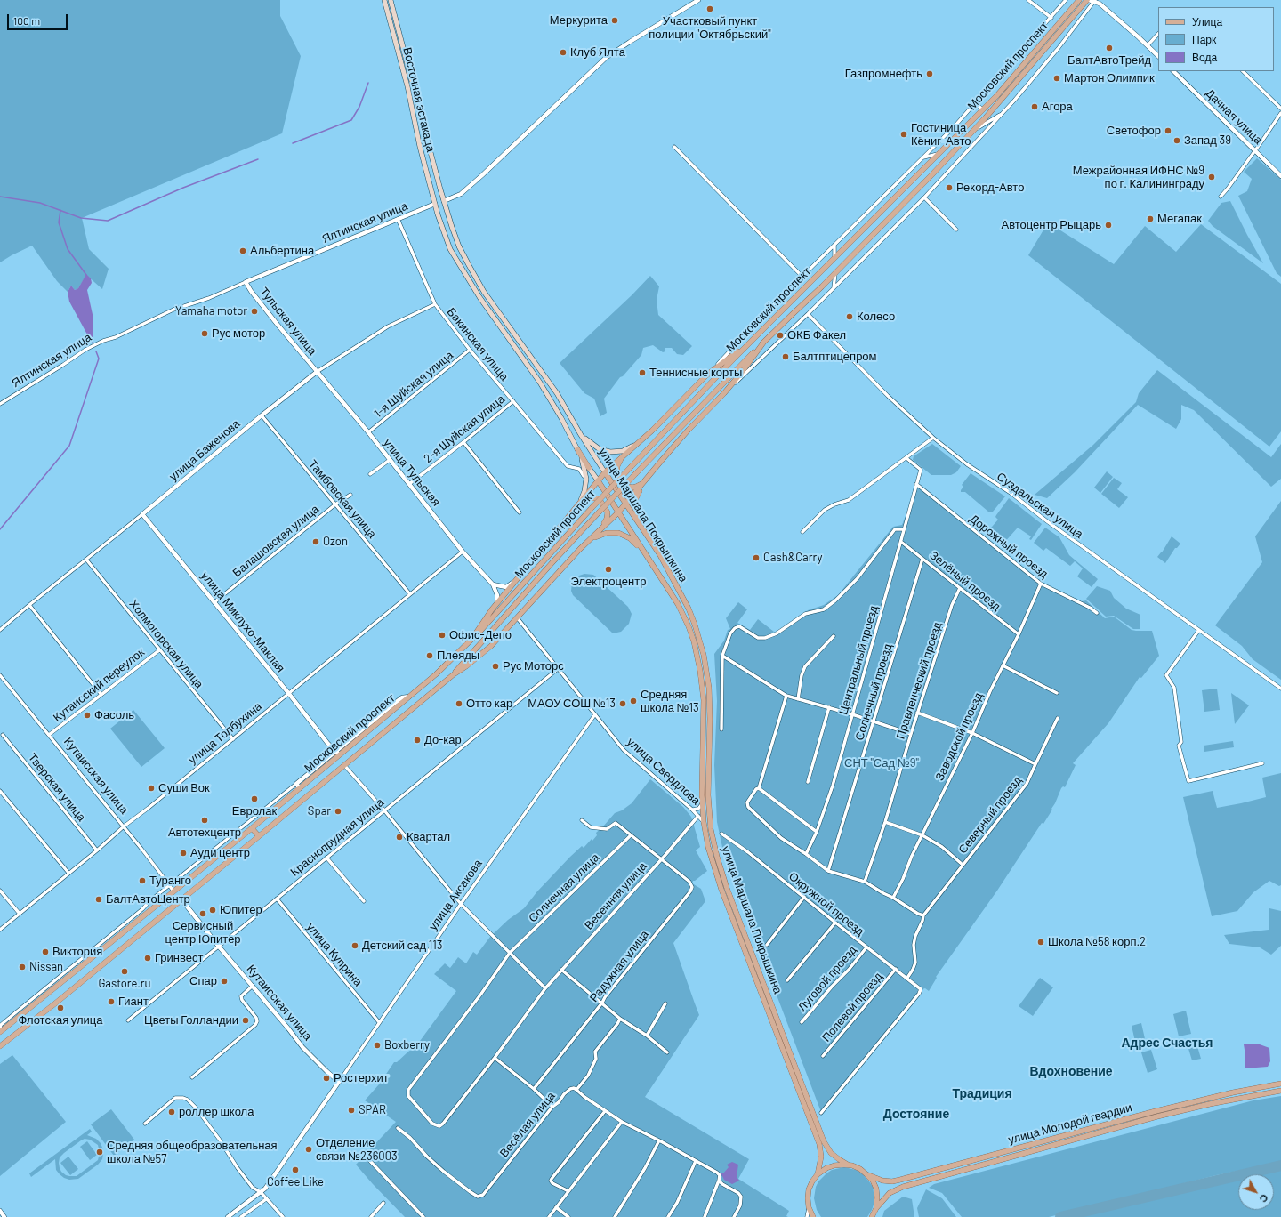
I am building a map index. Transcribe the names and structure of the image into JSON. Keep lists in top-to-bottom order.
{
  "streets": {
    "main road": [
      "Московский проспект",
      "Восточная эстакада",
      "Ялтинская улица",
      "улица Маршала Покрышкина",
      "улица Молодой гвардии"
    ],
    "street": [
      "Дачная улица",
      "Тульская улица",
      "Бакинская улица",
      "1-я Шуйская улица",
      "2-я Шуйская улица",
      "улица Баженова",
      "улица Тульская",
      "Тамбовская улица",
      "Суздальская улица",
      "Балашовская улица",
      "Дорожный проезд",
      "Зелёный проезд",
      "улица Миклухо-Маклая",
      "Холмогорская улица",
      "Центральный проезд",
      "Правленческий проезд",
      "Кутаисский переулок",
      "Солнечный проезд",
      "улица Толбухина",
      "Заводской проезд",
      "улица Свердлова",
      "Кутаисская улица",
      "Тверская улица",
      "Северный проезд",
      "Краснопрудная улица",
      "Солнечная улица",
      "улица Аксакова",
      "Весенняя улица",
      "Окружной проезд",
      "улица Куприна",
      "Радужная улица",
      "Луговой проезд",
      "Полевой проезд",
      "Весёлая улица"
    ]
  },
  "crossings": [
    ["Московский проспект", "улица Миклухо-Маклая"],
    ["Московский проспект", "Кутаисская улица"],
    ["Восточная эстакада", "Ялтинская улица"],
    ["Восточная эстакада", "улица Маршала Покрышкина"],
    ["Ялтинская улица", "Тульская улица"],
    ["Ялтинская улица", "Бакинская улица"],
    ["Ялтинская улица", "улица Маршала Покрышкина"],
    ["Тульская улица", "улица Баженова"],
    ["Тульская улица", "улица Тульская"],
    ["Бакинская улица", "1-я Шуйская улица"],
    ["Бакинская улица", "2-я Шуйская улица"],
    ["Бакинская улица", "улица Баженова"],
    ["1-я Шуйская улица", "улица Тульская"],
    ["2-я Шуйская улица", "улица Тульская"],
    ["улица Баженова", "улица Тульская"],
    ["улица Баженова", "Тамбовская улица"],
    ["улица Баженова", "улица Миклухо-Маклая"],
    ["улица Баженова", "Холмогорская улица"],
    ["улица Тульская", "улица Толбухина"],
    ["Тамбовская улица", "Балашовская улица"],
    ["Тамбовская улица", "улица Толбухина"],
    ["улица Маршала Покрышкина", "улица Свердлова"],
    ["улица Маршала Покрышкина", "улица Молодой гвардии"],
    ["Балашовская улица", "улица Миклухо-Маклая"],
    ["Дорожный проезд", "Центральный проезд"],
    ["Дорожный проезд", "Заводской проезд"],
    ["Зелёный проезд", "Центральный проезд"],
    ["Зелёный проезд", "Правленческий проезд"],
    ["Зелёный проезд", "Солнечный проезд"],
    ["Зелёный проезд", "Заводской проезд"],
    ["улица Миклухо-Маклая", "улица Толбухина"],
    ["Холмогорская улица", "Кутаисский переулок"],
    ["Холмогорская улица", "улица Толбухина"],
    ["Кутаисский переулок", "Кутаисская улица"],
    ["улица Толбухина", "Кутаисская улица"],
    ["улица Толбухина", "Тверская улица"],
    ["улица Свердлова", "Краснопрудная улица"],
    ["улица Свердлова", "улица Аксакова"],
    ["улица Свердлова", "Весенняя улица"],
    ["Кутаисская улица", "Краснопрудная улица"],
    ["Кутаисская улица", "улица Аксакова"],
    ["Северный проезд", "Окружной проезд"],
    ["Краснопрудная улица", "улица Куприна"],
    ["Солнечная улица", "Весенняя улица"],
    ["улица Аксакова", "улица Куприна"],
    ["Весенняя улица", "Радужная улица"],
    ["Окружной проезд", "Луговой проезд"],
    ["Окружной проезд", "Полевой проезд"]
  ],
  "districts": [
    "Адрес Счастья",
    "Вдохновение",
    "Традиция",
    "Достояние"
  ],
  "parks": ["СНТ \"Сад №9\""],
  "places": [
    "Участковый пункт полиции \"Октябрьский\"",
    "Меркурита",
    "БалтАвтоТрейд",
    "Клуб Ялта",
    "Газпромнефть",
    "Мартон Олимпик",
    "Агора",
    "Светофор",
    "Гостиница Кёниг-Авто",
    "Запад 39",
    "Межрайонная ИФНС №9 по г. Калининграду",
    "Рекорд-Авто",
    "Мегапак",
    "Автоцентр Рыцарь",
    "Альбертина",
    "Yamaha motor",
    "Колесо",
    "Рус мотор",
    "ОКБ Факел",
    "Балтптицепром",
    "Теннисные корты",
    "Ozon",
    "Cash&Carry",
    "Электроцентр",
    "Офис-Депо",
    "Плеяды",
    "Рус Моторс",
    "Средняя школа №13",
    "Отто кар",
    "МАОУ СОШ №13",
    "Фасоль",
    "До-кар",
    "Суши Вок",
    "Евролак",
    "Spar",
    "Автотехцентр",
    "Квартал",
    "Ауди центр",
    "Туранго",
    "БалтАвтоЦентр",
    "Юпитер",
    "Сервисный центр Юпитер",
    "Школа №58 корп.2",
    "Детский сад 113",
    "Виктория",
    "Гринвест",
    "Nissan",
    "Gastore.ru",
    "Спар",
    "Гиант",
    "Флотская улица",
    "Цветы Голландии",
    "Boxberry",
    "Ростерхит",
    "SPAR",
    "роллер школа",
    "Отделение связи №236003",
    "Средняя общеобразовательная школа №57",
    "Coffee Like"
  ],
  "legend": ["Улица", "Парк", "Вода"],
  "scale_bar": "100 m",
  "north": "bottom right"
}
